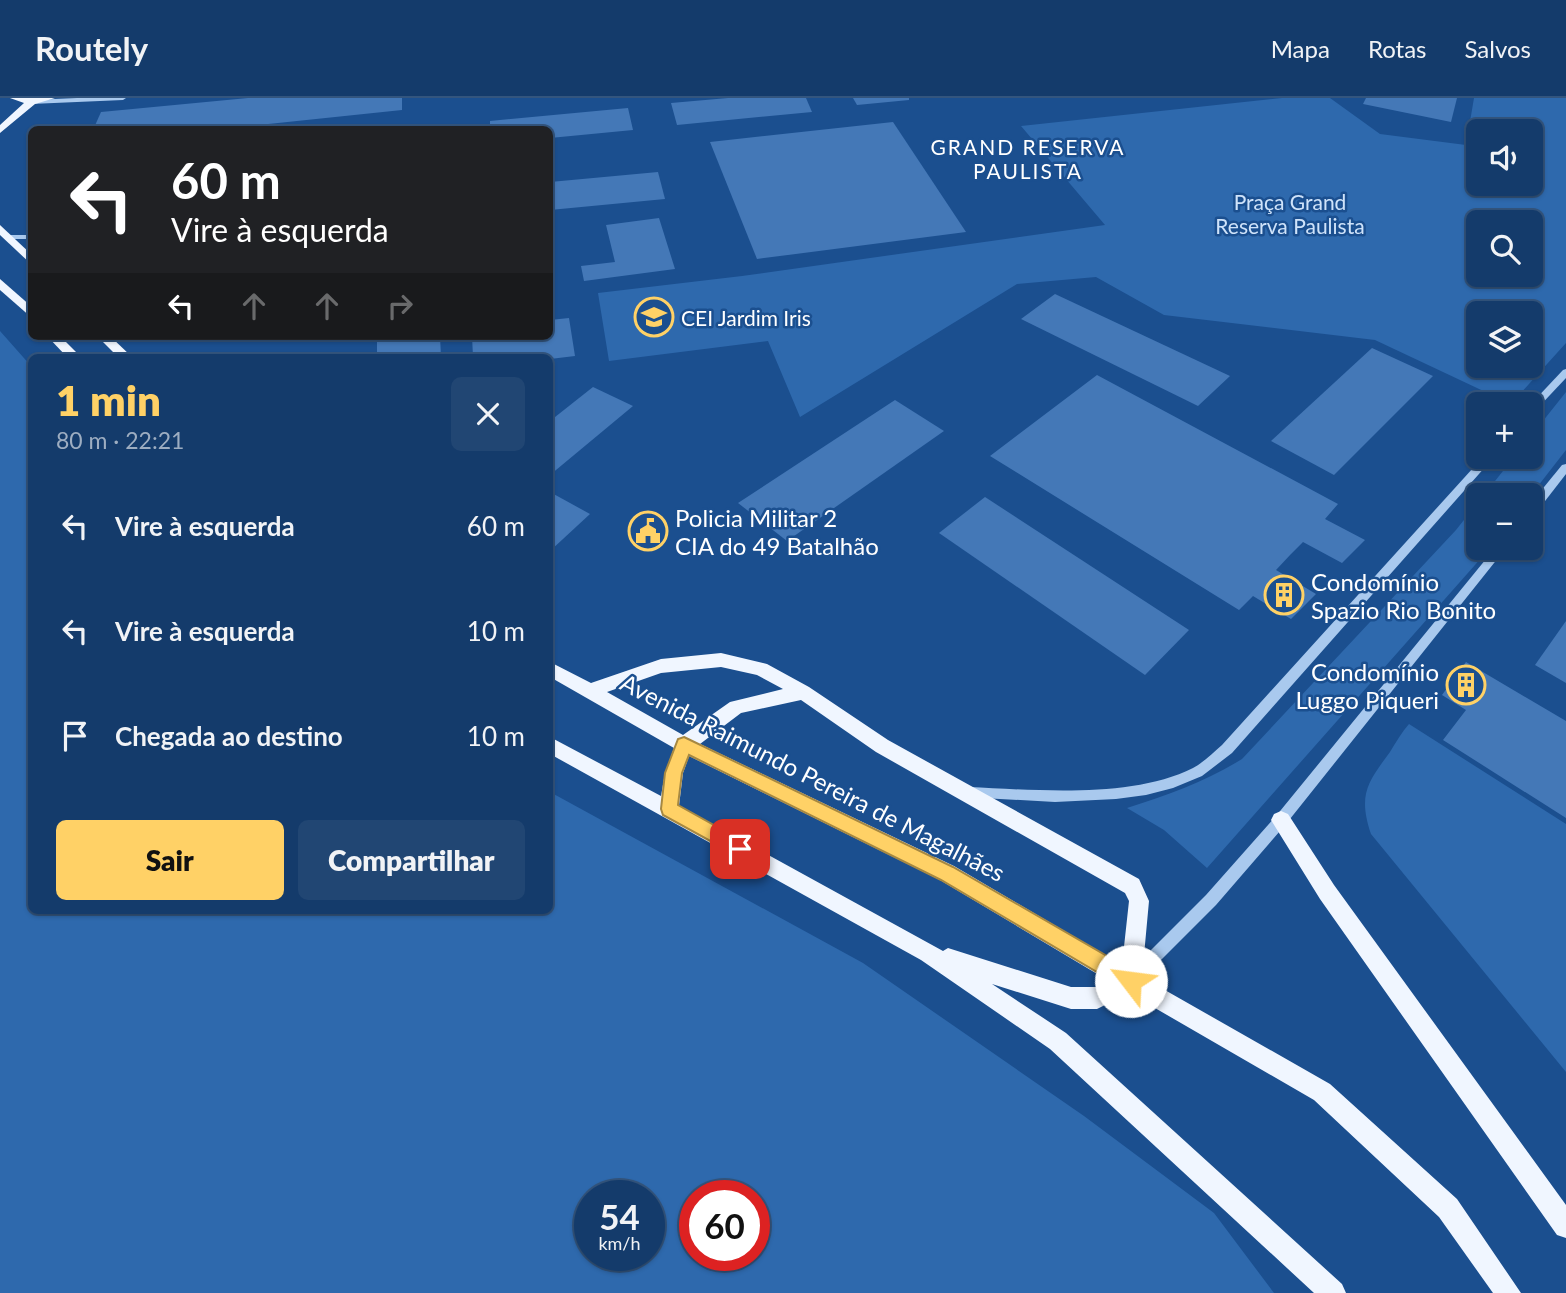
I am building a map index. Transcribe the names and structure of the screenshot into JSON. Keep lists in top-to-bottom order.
{
  "streets": {
    "main road": ["Avenida Raimundo Pereira de Magalhães"]
  },
  "districts": ["GRAND RESERVA PAULISTA"],
  "parks": ["Praça Grand Reserva Paulista"],
  "places": {
    "school or university": ["CEI Jardim Iris"],
    "public building": ["Policia Militar 2 CIA do 49 Batalhão"],
    "building": ["Condomínio Spazio Rio Bonito", "Condomínio Luggo Piqueri"]
  },
  "page": {
    "header": "Routely",
    "nav": ["Mapa", "Rotas", "Salvos"],
    "map_buttons": ["+", "−"],
    "turn": ["60 m", "Vire à esquerda"],
    "heading": ["1 min", "80 m · 22:21"],
    "list": [
      {
        "name": "Vire à esquerda",
        "value": "60 m"
      },
      {
        "name": "Vire à esquerda",
        "value": "10 m"
      },
      {
        "name": "Chegada ao destino",
        "value": "10 m"
      }
    ],
    "buttons": ["Sair", "Compartilhar"],
    "speed": "54 km/h",
    "limit": "60"
  }
}
